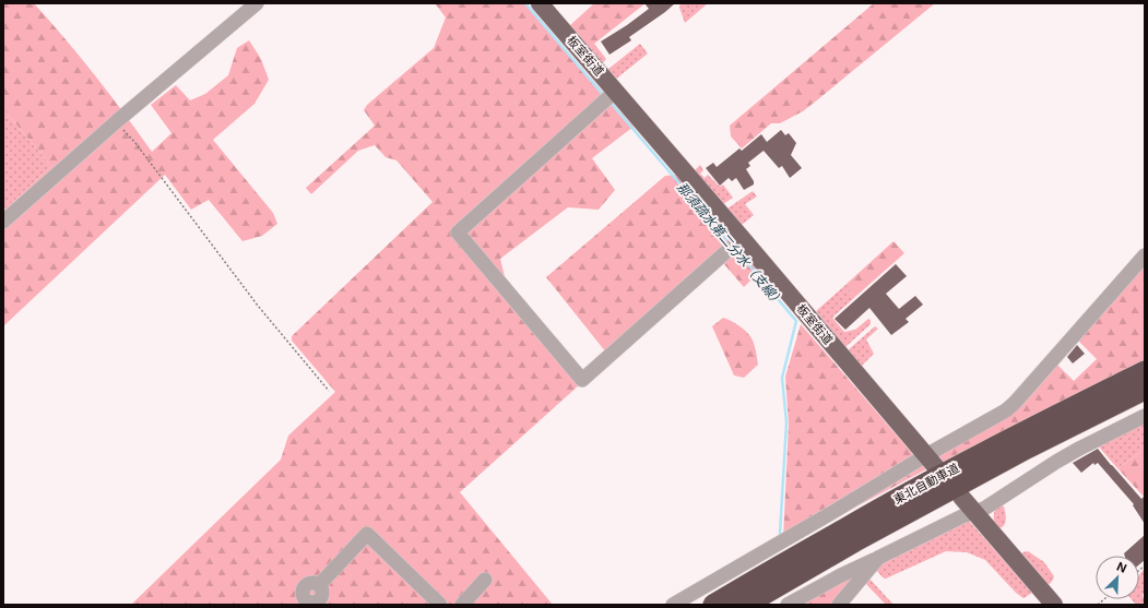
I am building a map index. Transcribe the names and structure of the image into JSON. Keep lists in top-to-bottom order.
{
  "streets": {
    "highway": ["東北自動車道"],
    "main road": ["板室街道"]
  },
  "water": ["那須疏水第二分水（支線）"],
  "north": "top right"
}
